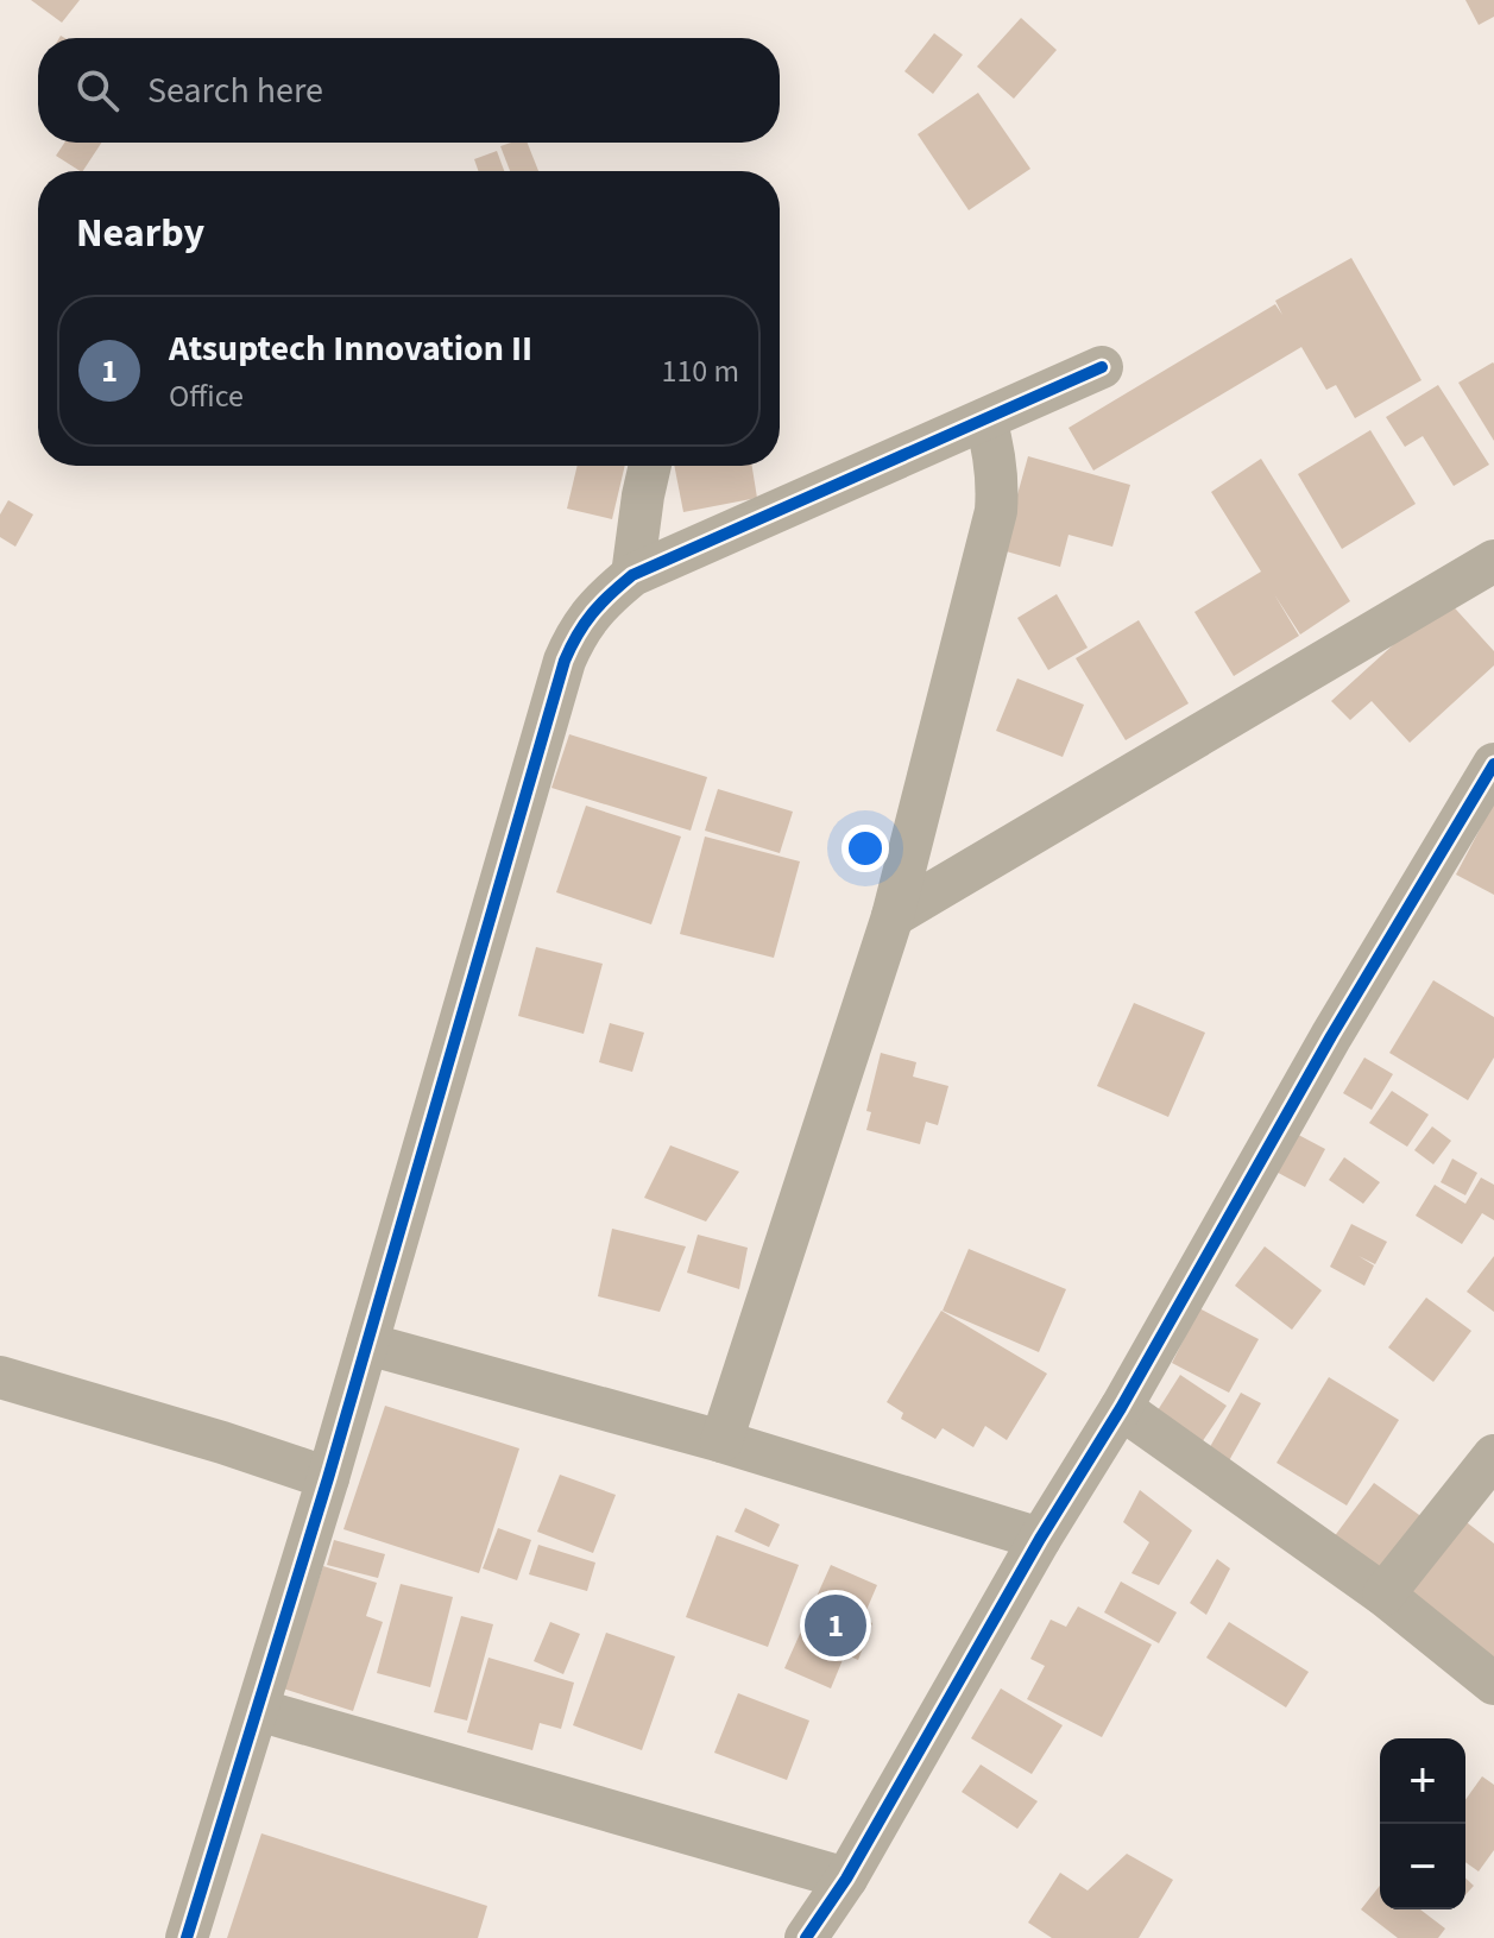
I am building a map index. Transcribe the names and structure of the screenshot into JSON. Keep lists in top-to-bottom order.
{
  "page": {
    "search": "Search here",
    "heading": "Nearby",
    "list": [
      {
        "mark": "1",
        "name": "Atsuptech Innovation II",
        "note": "Office",
        "value": "110 m"
      }
    ],
    "pins": "1",
    "map_buttons": ["+", "−"]
  }
}
